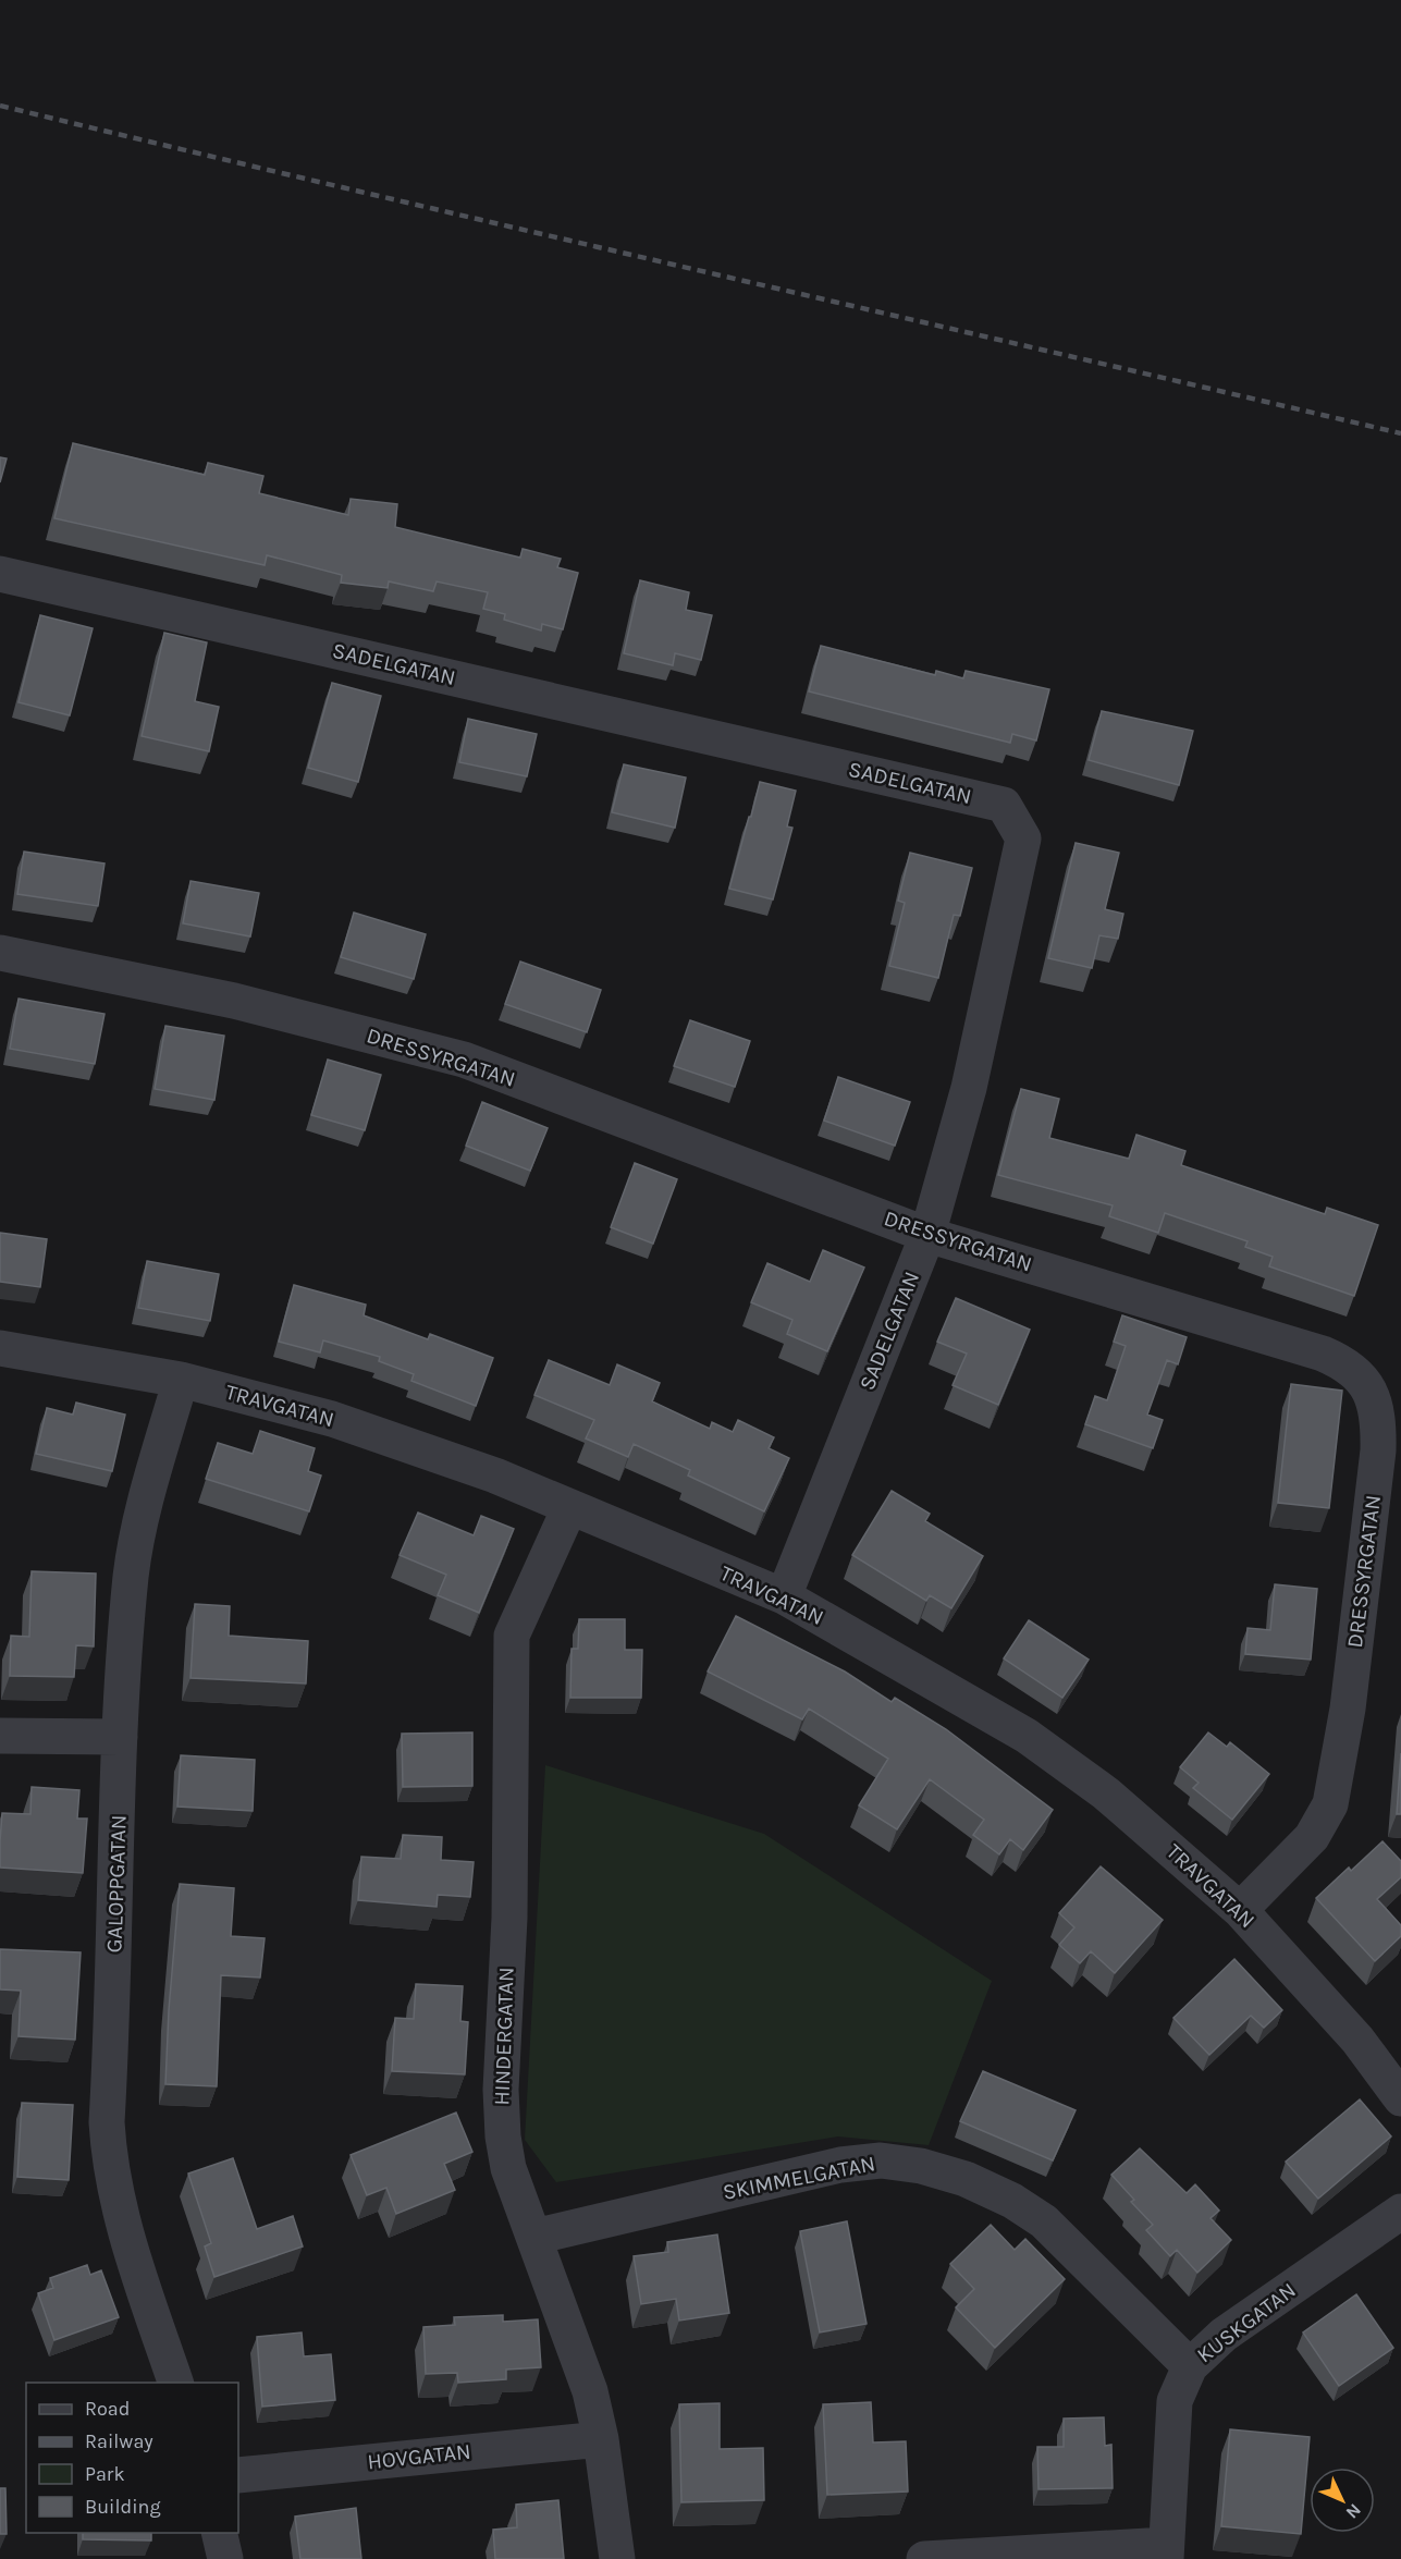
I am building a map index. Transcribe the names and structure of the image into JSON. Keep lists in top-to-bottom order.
{
  "streets": {
    "street": [
      "SADELGATAN",
      "DRESSYRGATAN",
      "TRAVGATAN",
      "GALOPPGATAN",
      "HINDERGATAN",
      "SKIMMELGATAN",
      "KUSKGATAN",
      "HOVGATAN"
    ]
  },
  "crossings": [
    ["SADELGATAN", "DRESSYRGATAN"],
    ["SADELGATAN", "TRAVGATAN"],
    ["DRESSYRGATAN", "TRAVGATAN"],
    ["TRAVGATAN", "GALOPPGATAN"],
    ["TRAVGATAN", "HINDERGATAN"],
    ["HINDERGATAN", "SKIMMELGATAN"],
    ["HINDERGATAN", "HOVGATAN"],
    ["SKIMMELGATAN", "KUSKGATAN"]
  ],
  "legend": [
    "Road",
    "Railway",
    "Park",
    "Building"
  ],
  "north": "bottom right"
}
